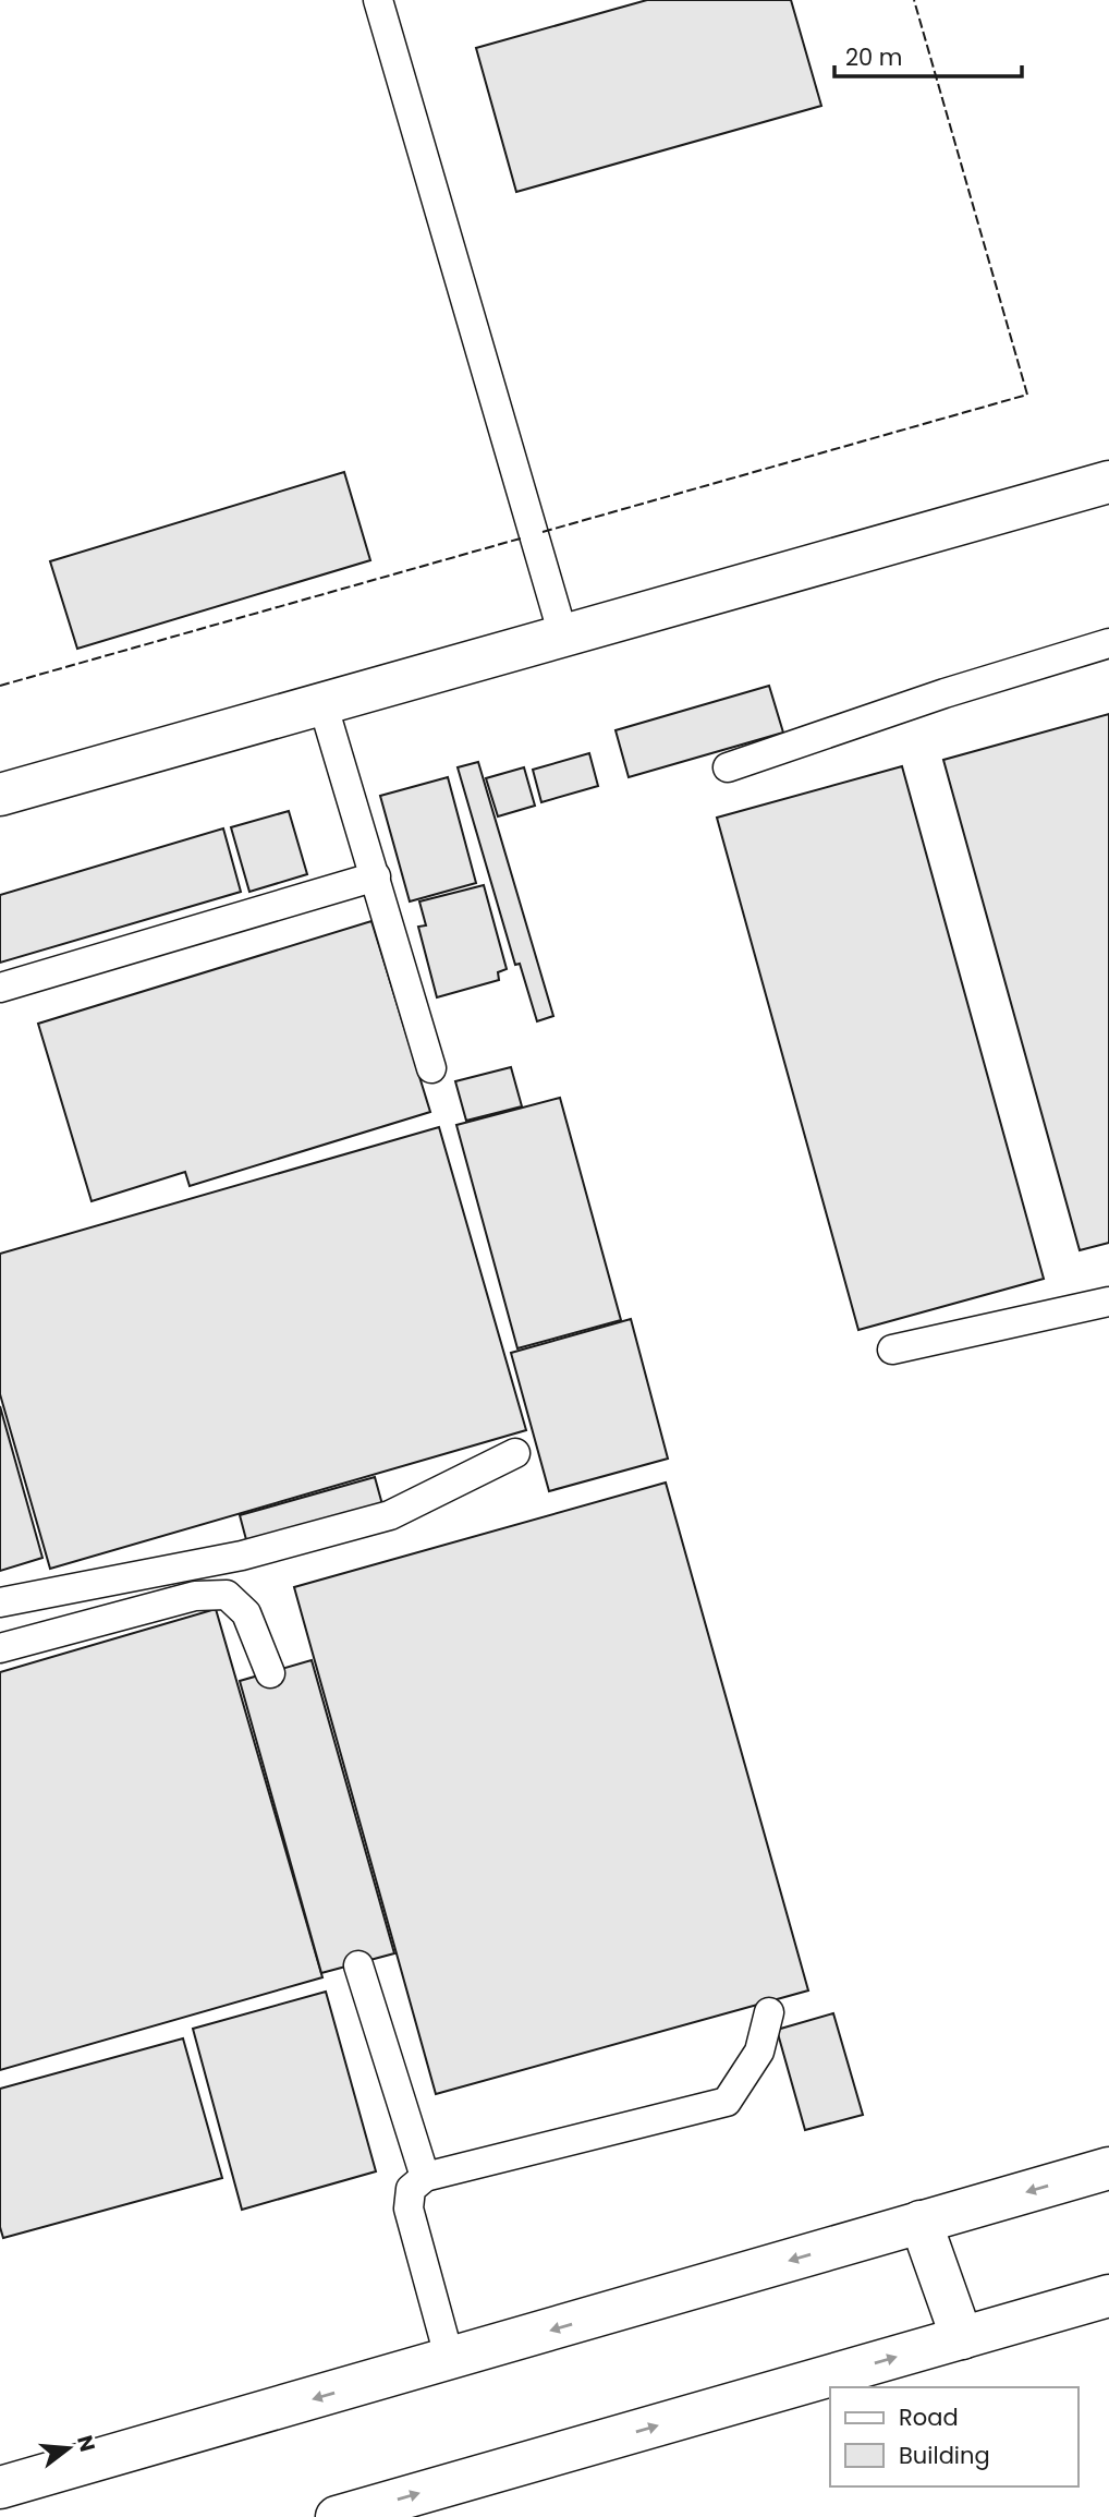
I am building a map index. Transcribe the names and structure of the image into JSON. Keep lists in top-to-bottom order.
{
  "legend": ["Road", "Building"],
  "scale_bar": "20 m",
  "north": "right"
}
